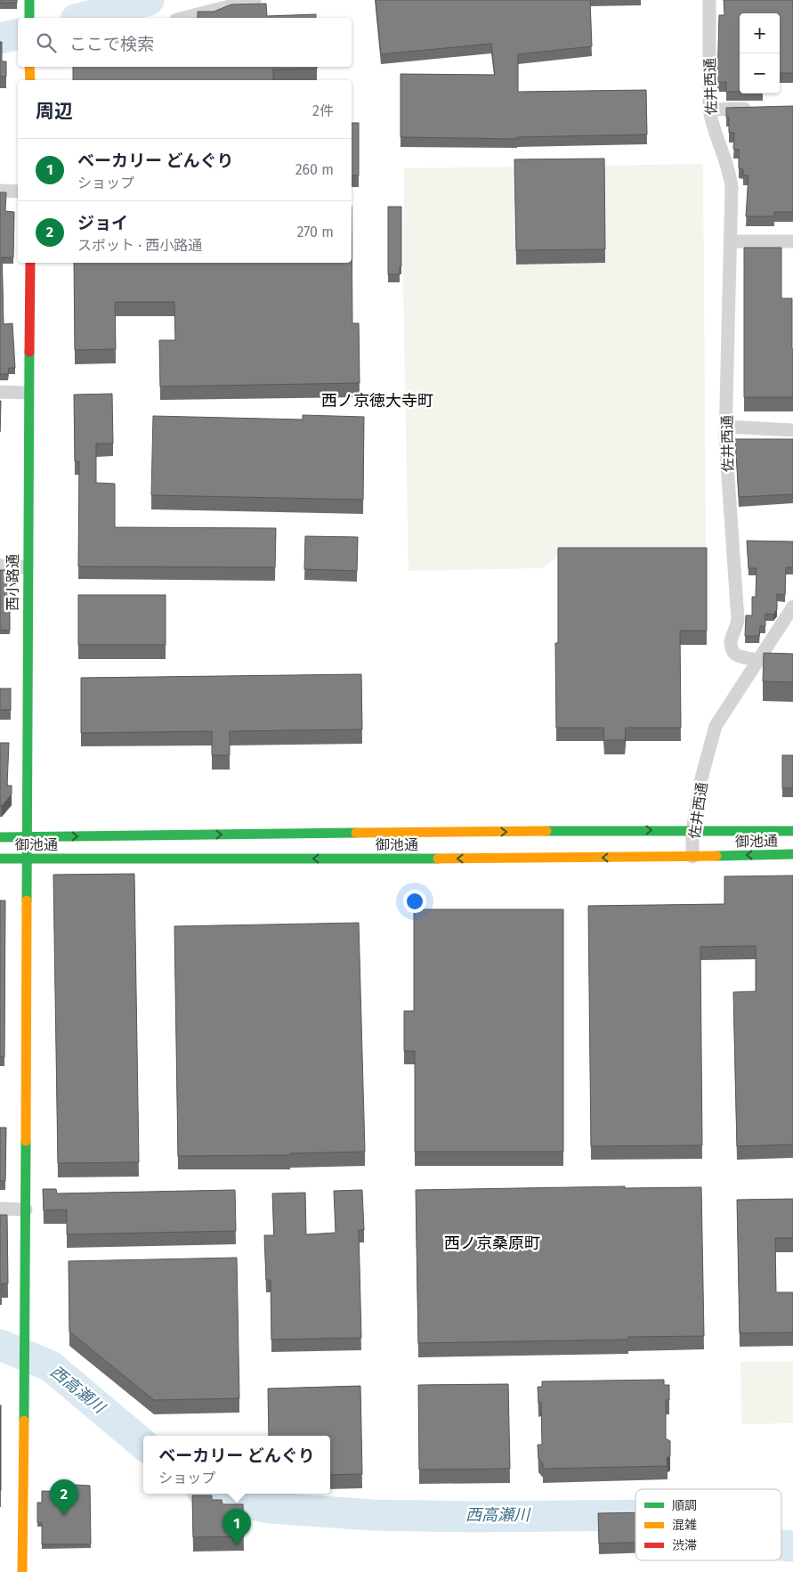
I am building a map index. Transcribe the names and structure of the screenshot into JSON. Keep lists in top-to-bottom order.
{
  "streets": {
    "street": ["佐井西通", "西小路通", "御池通"]
  },
  "crossings": [
    ["佐井西通", "御池通"],
    ["西小路通", "御池通"]
  ],
  "districts": ["西ノ京徳大寺町", "西ノ京桑原町"],
  "water": ["西高瀬川"],
  "legend": ["順調", "混雑", "渋滞"],
  "page": {
    "map_buttons": ["+", "−"],
    "search": "ここで検索",
    "heading": ["周辺", "2件"],
    "list": [
      {
        "mark": "1",
        "name": "ベーカリー どんぐり",
        "note": "ショップ",
        "value": "260 m"
      },
      {
        "mark": "2",
        "name": "ジョイ",
        "note": "スポット · 西小路通",
        "value": "270 m"
      }
    ],
    "popup": ["ベーカリー どんぐり", "ショップ"],
    "pins": ["2", "1"]
  }
}
